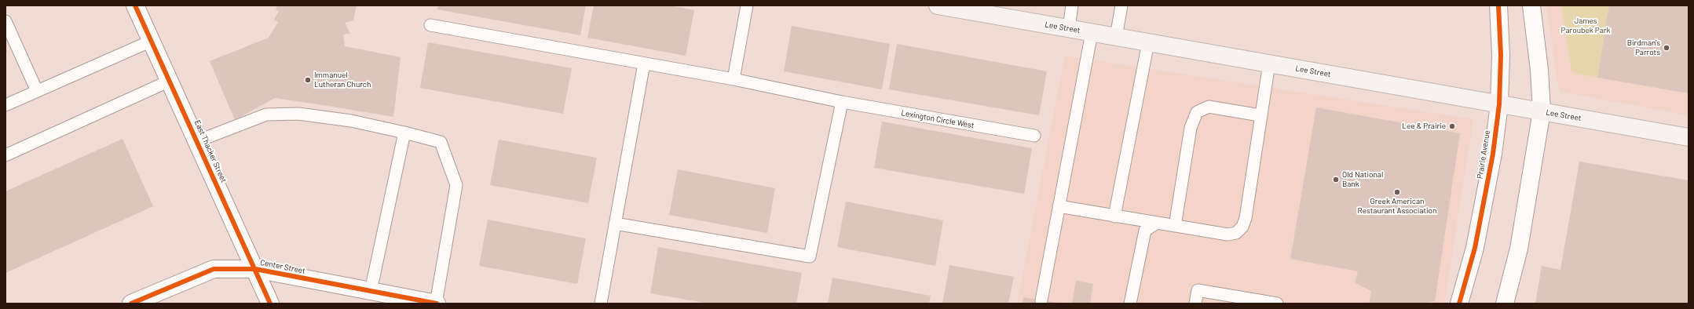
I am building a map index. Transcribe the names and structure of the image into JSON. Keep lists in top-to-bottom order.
{
  "streets": {
    "main road": ["Lee Street"],
    "street": ["East Thacker Street", "Prairie Avenue", "Center Street"],
    "lane": ["Lexington Circle West"]
  },
  "crossings": [
    ["Lee Street", "Prairie Avenue"],
    ["East Thacker Street", "Center Street"]
  ],
  "parks": ["James Paroubek Park"],
  "places": [
    "Birdman's Parrots",
    "Immanuel Lutheran Church",
    "Lee & Prairie",
    "Old National Bank",
    "Greek American Restaurant Association"
  ]
}
